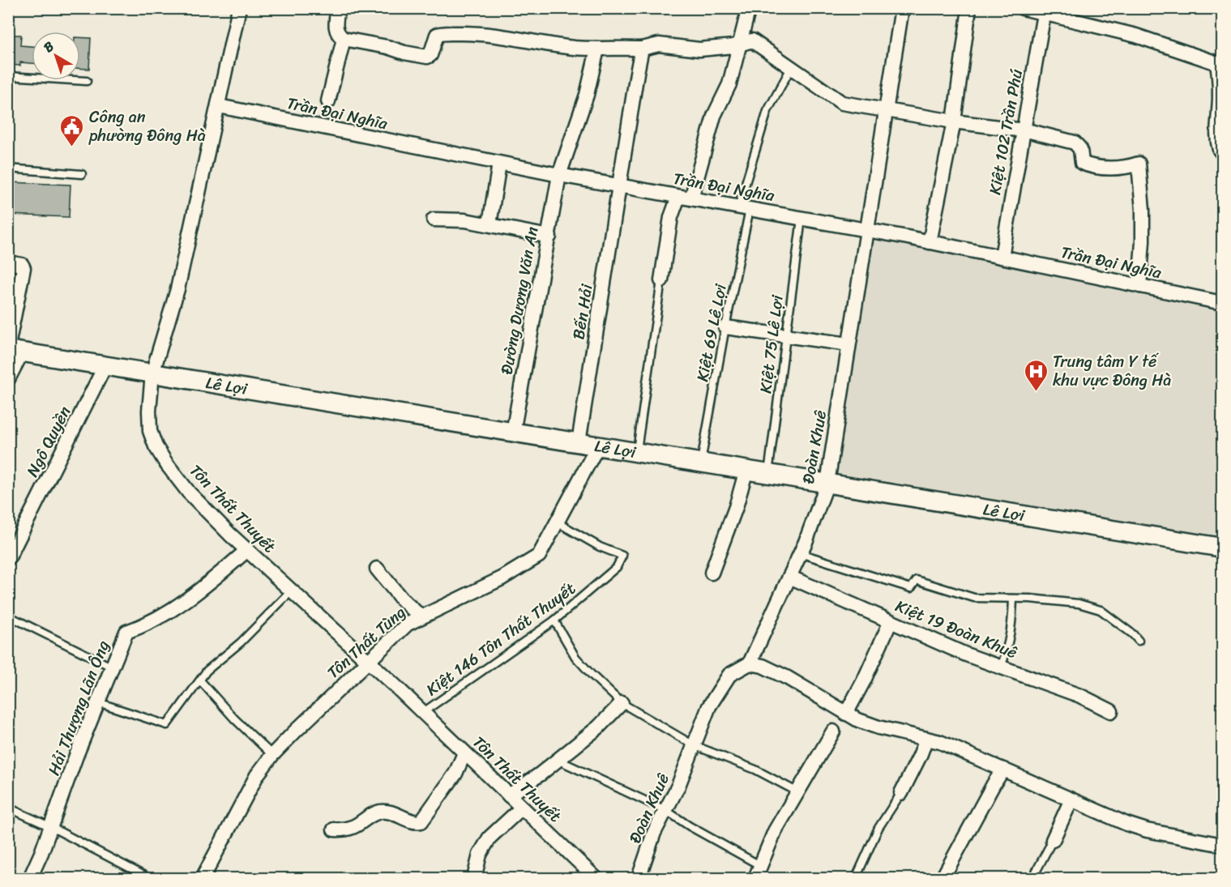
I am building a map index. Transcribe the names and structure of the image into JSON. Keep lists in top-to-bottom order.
{
  "streets": {
    "street": [
      "Trần Đại Nghĩa",
      "Kiệt 102 Trần Phú",
      "Đường Dương Văn An",
      "Bến Hải",
      "Lê Lợi",
      "Ngô Quyền",
      "Đoàn Khuê",
      "Tôn Thất Thuyết",
      "Kiệt 19 Đoàn Khuê",
      "Tôn Thất Tùng",
      "Hải Thượng Lãn Ông"
    ],
    "lane": ["Kiệt 69 Lê Lợi", "Kiệt 75 Lê Lợi", "Kiệt 146 Tôn Thất Thuyết"]
  },
  "crossings": [
    ["Trần Đại Nghĩa", "Kiệt 102 Trần Phú"],
    ["Trần Đại Nghĩa", "Đường Dương Văn An"],
    ["Trần Đại Nghĩa", "Bến Hải"],
    ["Trần Đại Nghĩa", "Kiệt 69 Lê Lợi"],
    ["Trần Đại Nghĩa", "Kiệt 75 Lê Lợi"],
    ["Trần Đại Nghĩa", "Đoàn Khuê"],
    ["Trần Đại Nghĩa", "Tôn Thất Thuyết"],
    ["Đường Dương Văn An", "Lê Lợi"],
    ["Bến Hải", "Lê Lợi"],
    ["Kiệt 69 Lê Lợi", "Lê Lợi"],
    ["Kiệt 75 Lê Lợi", "Lê Lợi"],
    ["Lê Lợi", "Ngô Quyền"],
    ["Lê Lợi", "Đoàn Khuê"],
    ["Lê Lợi", "Tôn Thất Thuyết"],
    ["Lê Lợi", "Tôn Thất Tùng"],
    ["Đoàn Khuê", "Kiệt 19 Đoàn Khuê"],
    ["Tôn Thất Thuyết", "Kiệt 146 Tôn Thất Thuyết"],
    ["Tôn Thất Thuyết", "Tôn Thất Tùng"],
    ["Tôn Thất Thuyết", "Hải Thượng Lãn Ông"],
    ["Kiệt 146 Tôn Thất Thuyết", "Tôn Thất Tùng"]
  ],
  "places": {
    "public building": ["Công an phường Đông Hà"],
    "hospital": ["Trung tâm Y tế khu vực Đông Hà"]
  },
  "north": "top left"
}
